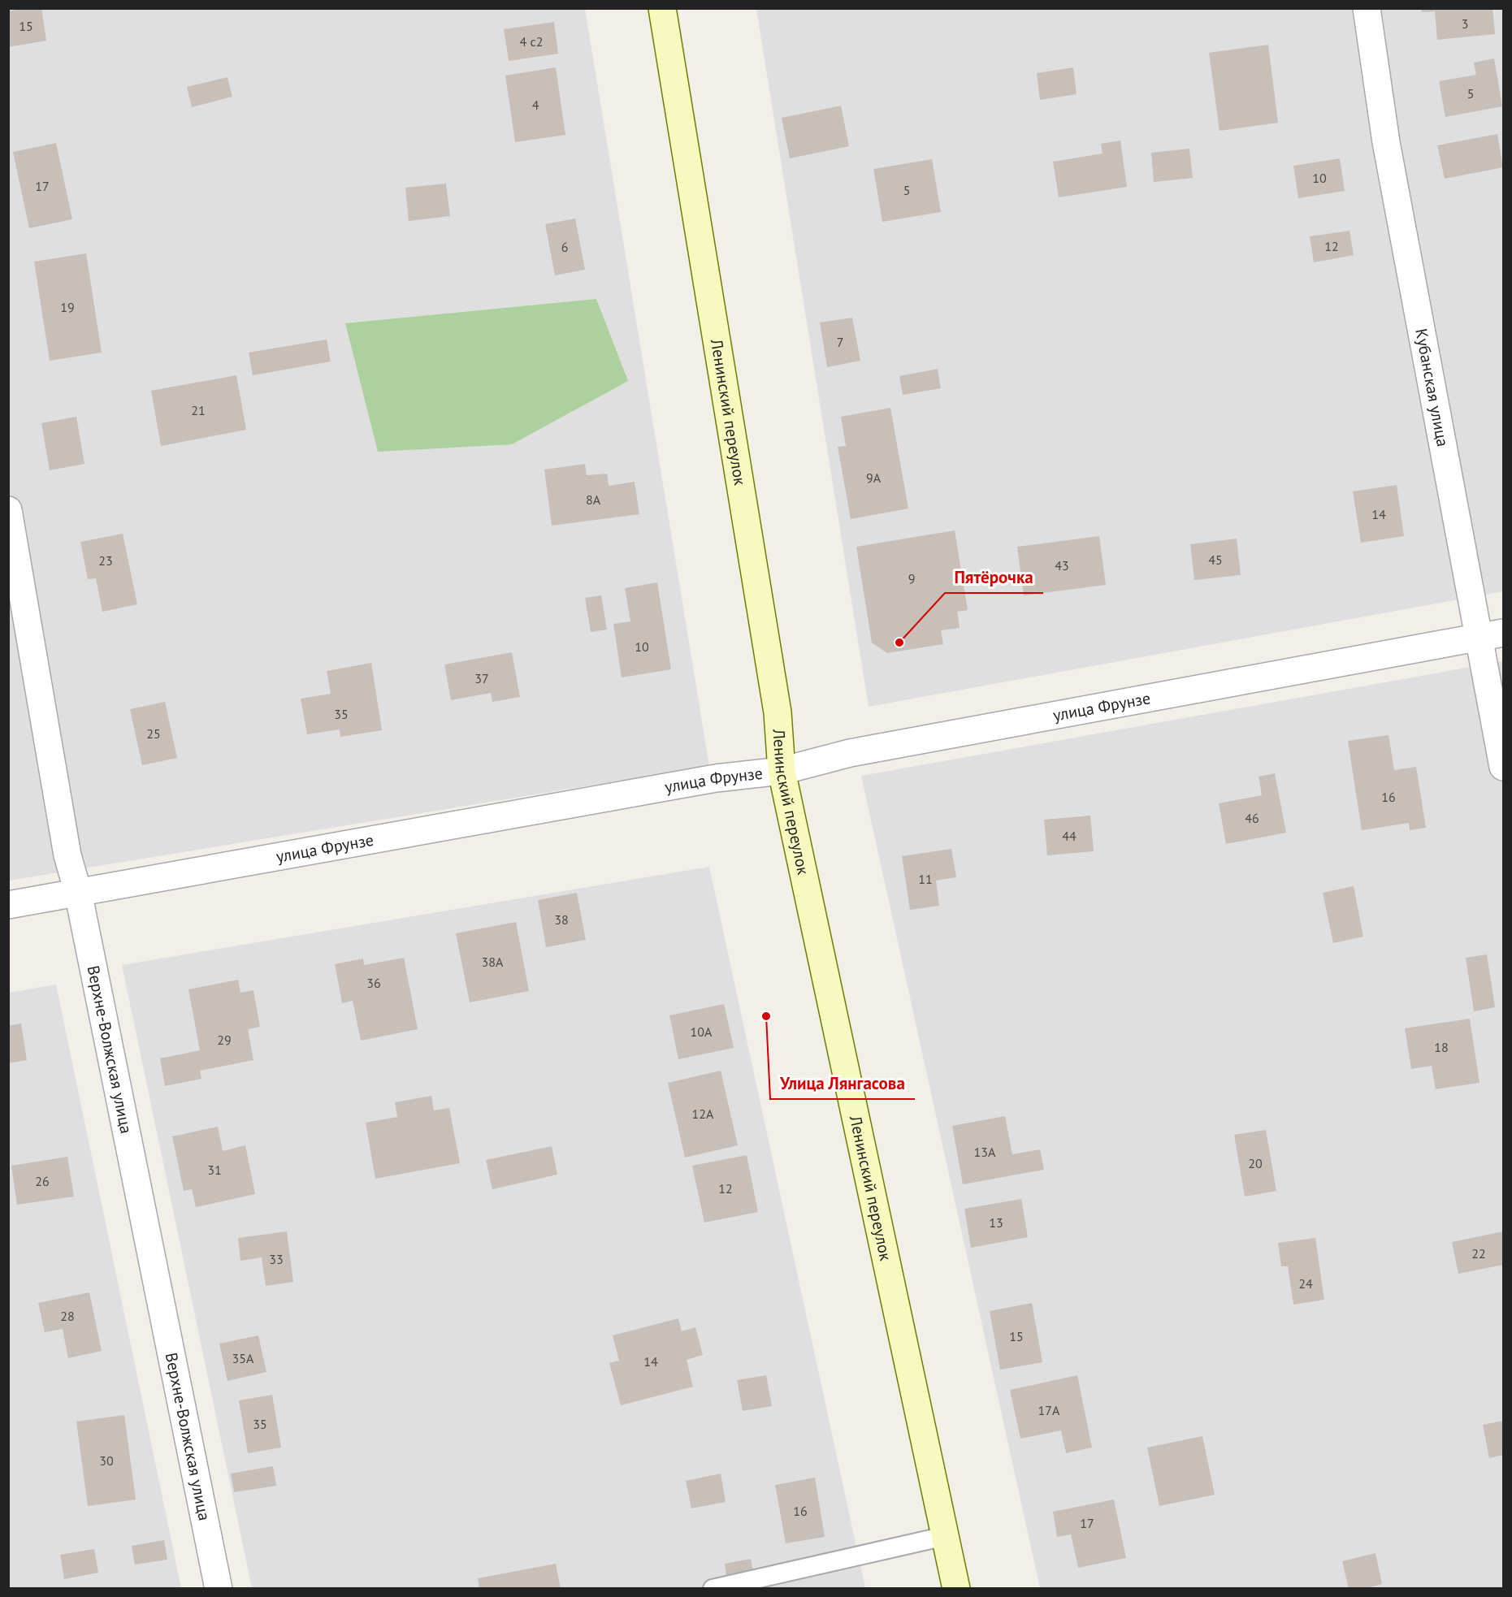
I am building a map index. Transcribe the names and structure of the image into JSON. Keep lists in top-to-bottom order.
{
  "streets": {
    "main road": ["Ленинский переулок"],
    "street": ["Кубанская улица", "улица Фрунзе", "Верхне-Волжская улица"]
  },
  "crossings": [
    ["Кубанская улица", "улица Фрунзе"],
    ["Ленинский переулок", "улица Фрунзе"],
    ["улица Фрунзе", "Верхне-Волжская улица"]
  ],
  "places": ["Пятёрочка", "Улица Лянгасова"],
  "house_numbers": [
    "3",
    "15",
    "4 с2",
    "5",
    "4",
    "10",
    "17",
    "5",
    "12",
    "6",
    "19",
    "7",
    "21",
    "9А",
    "8А",
    "14",
    "45",
    "23",
    "43",
    "9",
    "10",
    "37",
    "35",
    "25",
    "16",
    "46",
    "44",
    "11",
    "38",
    "38А",
    "36",
    "10А",
    "29",
    "18",
    "12А",
    "13А",
    "20",
    "31",
    "26",
    "12",
    "13",
    "22",
    "33",
    "24",
    "28",
    "15",
    "35А",
    "14",
    "17А",
    "35",
    "30",
    "16",
    "17"
  ]
}
